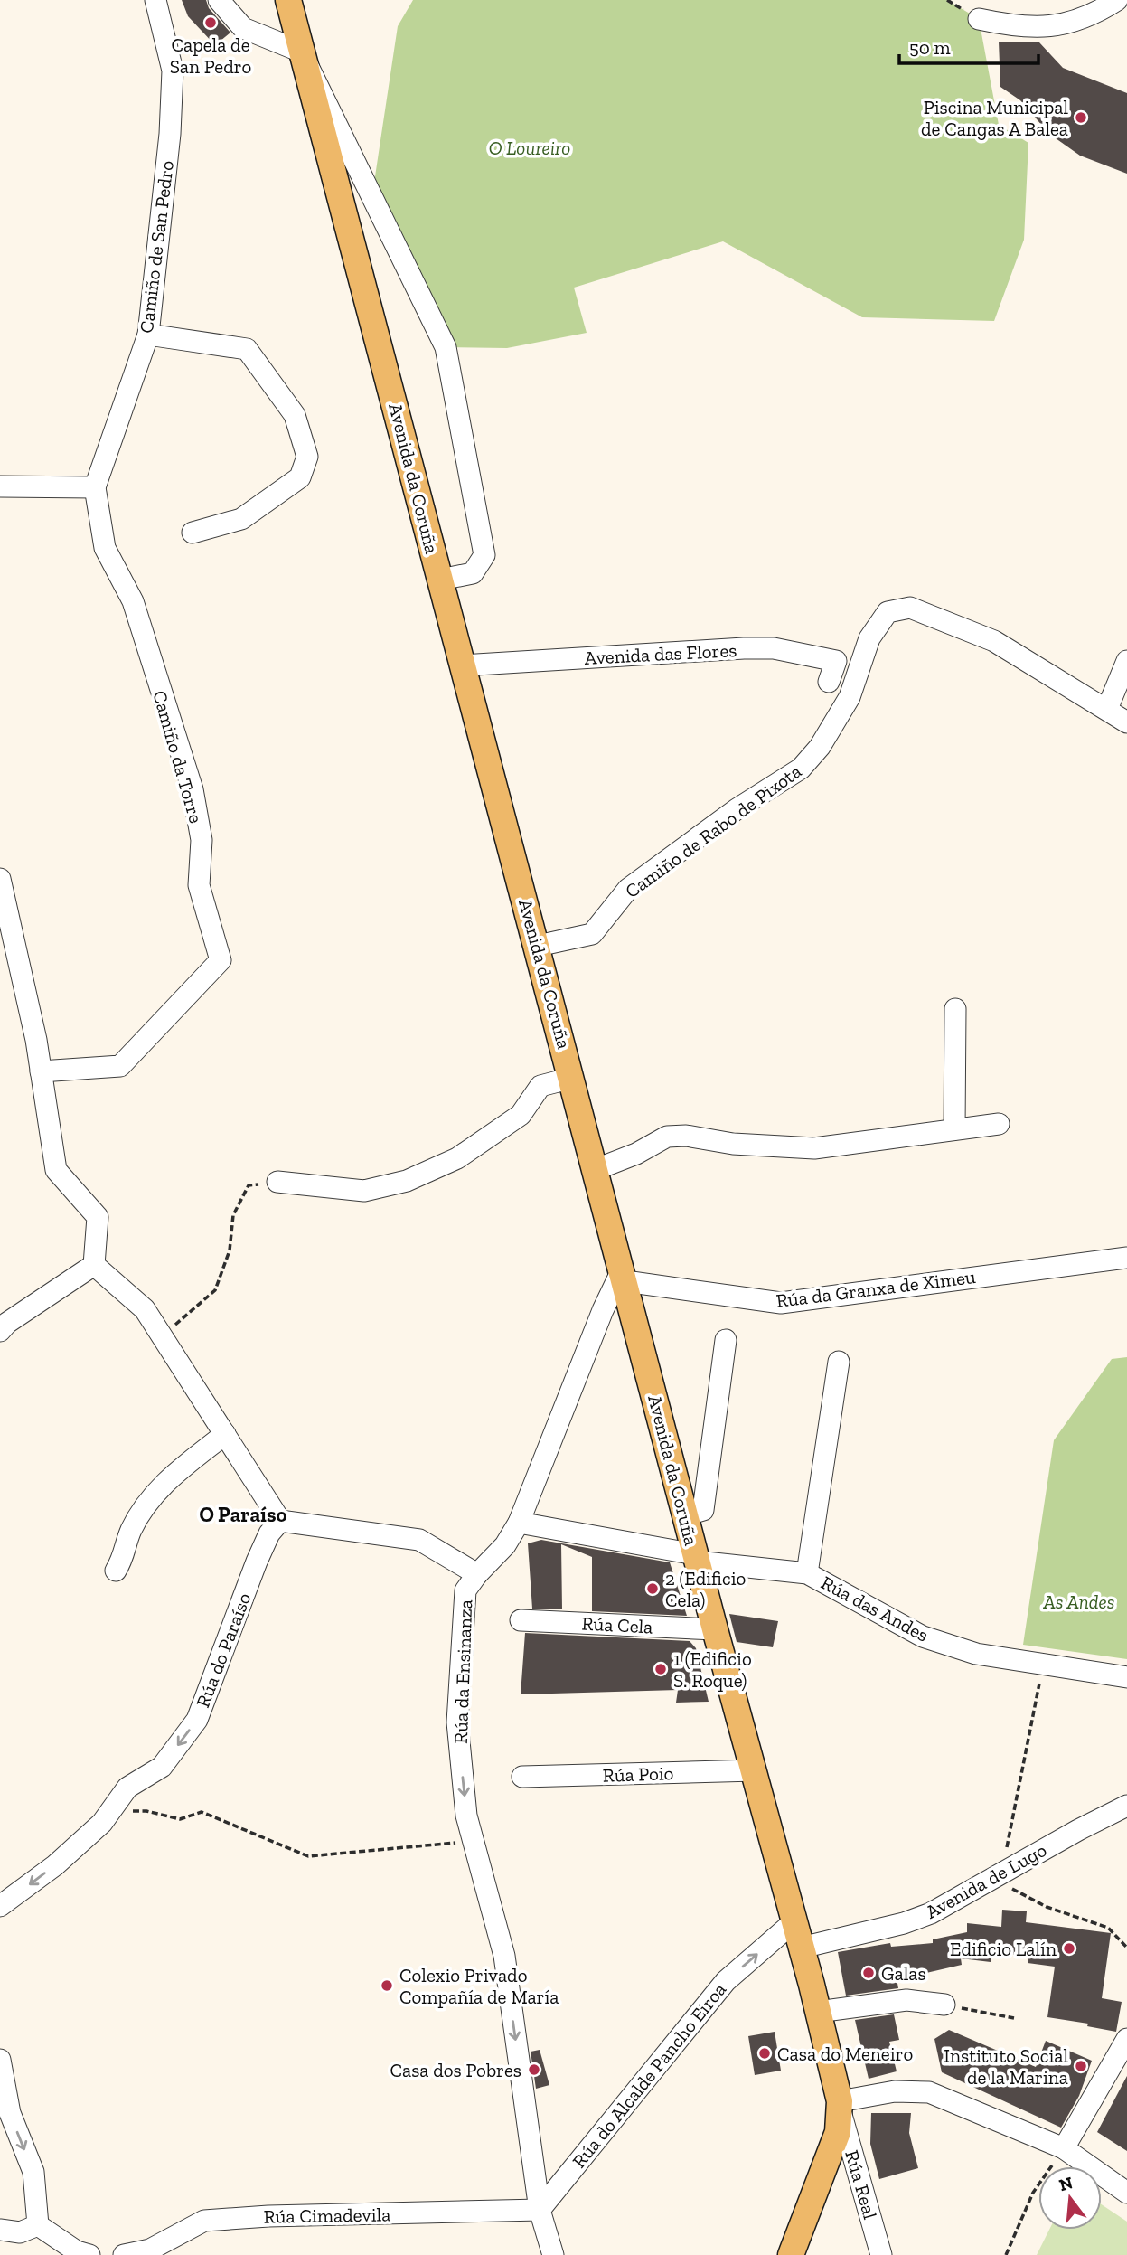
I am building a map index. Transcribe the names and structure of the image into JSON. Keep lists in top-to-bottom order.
{
  "streets": {
    "main road": ["Avenida da Coruña"],
    "street": [
      "Camiño de San Pedro",
      "Avenida das Flores",
      "Camiño da Torre",
      "Camiño de Rabo de Pixota",
      "Rúa da Granxa de Ximeu",
      "Rúa das Andes",
      "Rúa Cela",
      "Rúa do Paraíso",
      "Rúa da Ensinanza",
      "Rúa Poio",
      "Avenida de Lugo",
      "Rúa do Alcalde Pancho Eiroa",
      "Rúa Real",
      "Rúa Cimadevila"
    ]
  },
  "crossings": [
    ["Camiño de San Pedro", "Camiño da Torre"],
    ["Avenida da Coruña", "Avenida das Flores"],
    ["Avenida da Coruña", "Camiño de Rabo de Pixota"],
    ["Avenida da Coruña", "Rúa da Granxa de Ximeu"],
    ["Avenida da Coruña", "Rúa das Andes"],
    ["Avenida da Coruña", "Rúa Cela"],
    ["Avenida da Coruña", "Rúa da Ensinanza"],
    ["Avenida da Coruña", "Rúa Poio"],
    ["Avenida da Coruña", "Avenida de Lugo"],
    ["Avenida da Coruña", "Rúa do Alcalde Pancho Eiroa"],
    ["Avenida da Coruña", "Rúa Real"],
    ["Rúa da Granxa de Ximeu", "Rúa da Ensinanza"],
    ["Rúa das Andes", "Rúa da Ensinanza"],
    ["Rúa da Ensinanza", "Rúa do Alcalde Pancho Eiroa"],
    ["Rúa da Ensinanza", "Rúa Cimadevila"],
    ["Rúa do Alcalde Pancho Eiroa", "Rúa Cimadevila"]
  ],
  "one_way": ["Rúa da Ensinanza", "Rúa do Alcalde Pancho Eiroa"],
  "districts": ["O Paraíso"],
  "parks": ["O Loureiro", "As Andes"],
  "places": [
    "Capela de San Pedro",
    "Piscina Municipal de Cangas A Balea",
    "2 (Edificio Cela)",
    "1 (Edificio S. Roque)",
    "Edificio Lalín",
    "Galas",
    "Colexio Privado Compañía de María",
    "Casa do Meneiro",
    "Instituto Social de la Marina",
    "Casa dos Pobres"
  ],
  "scale_bar": "50 m",
  "north": "top"
}
